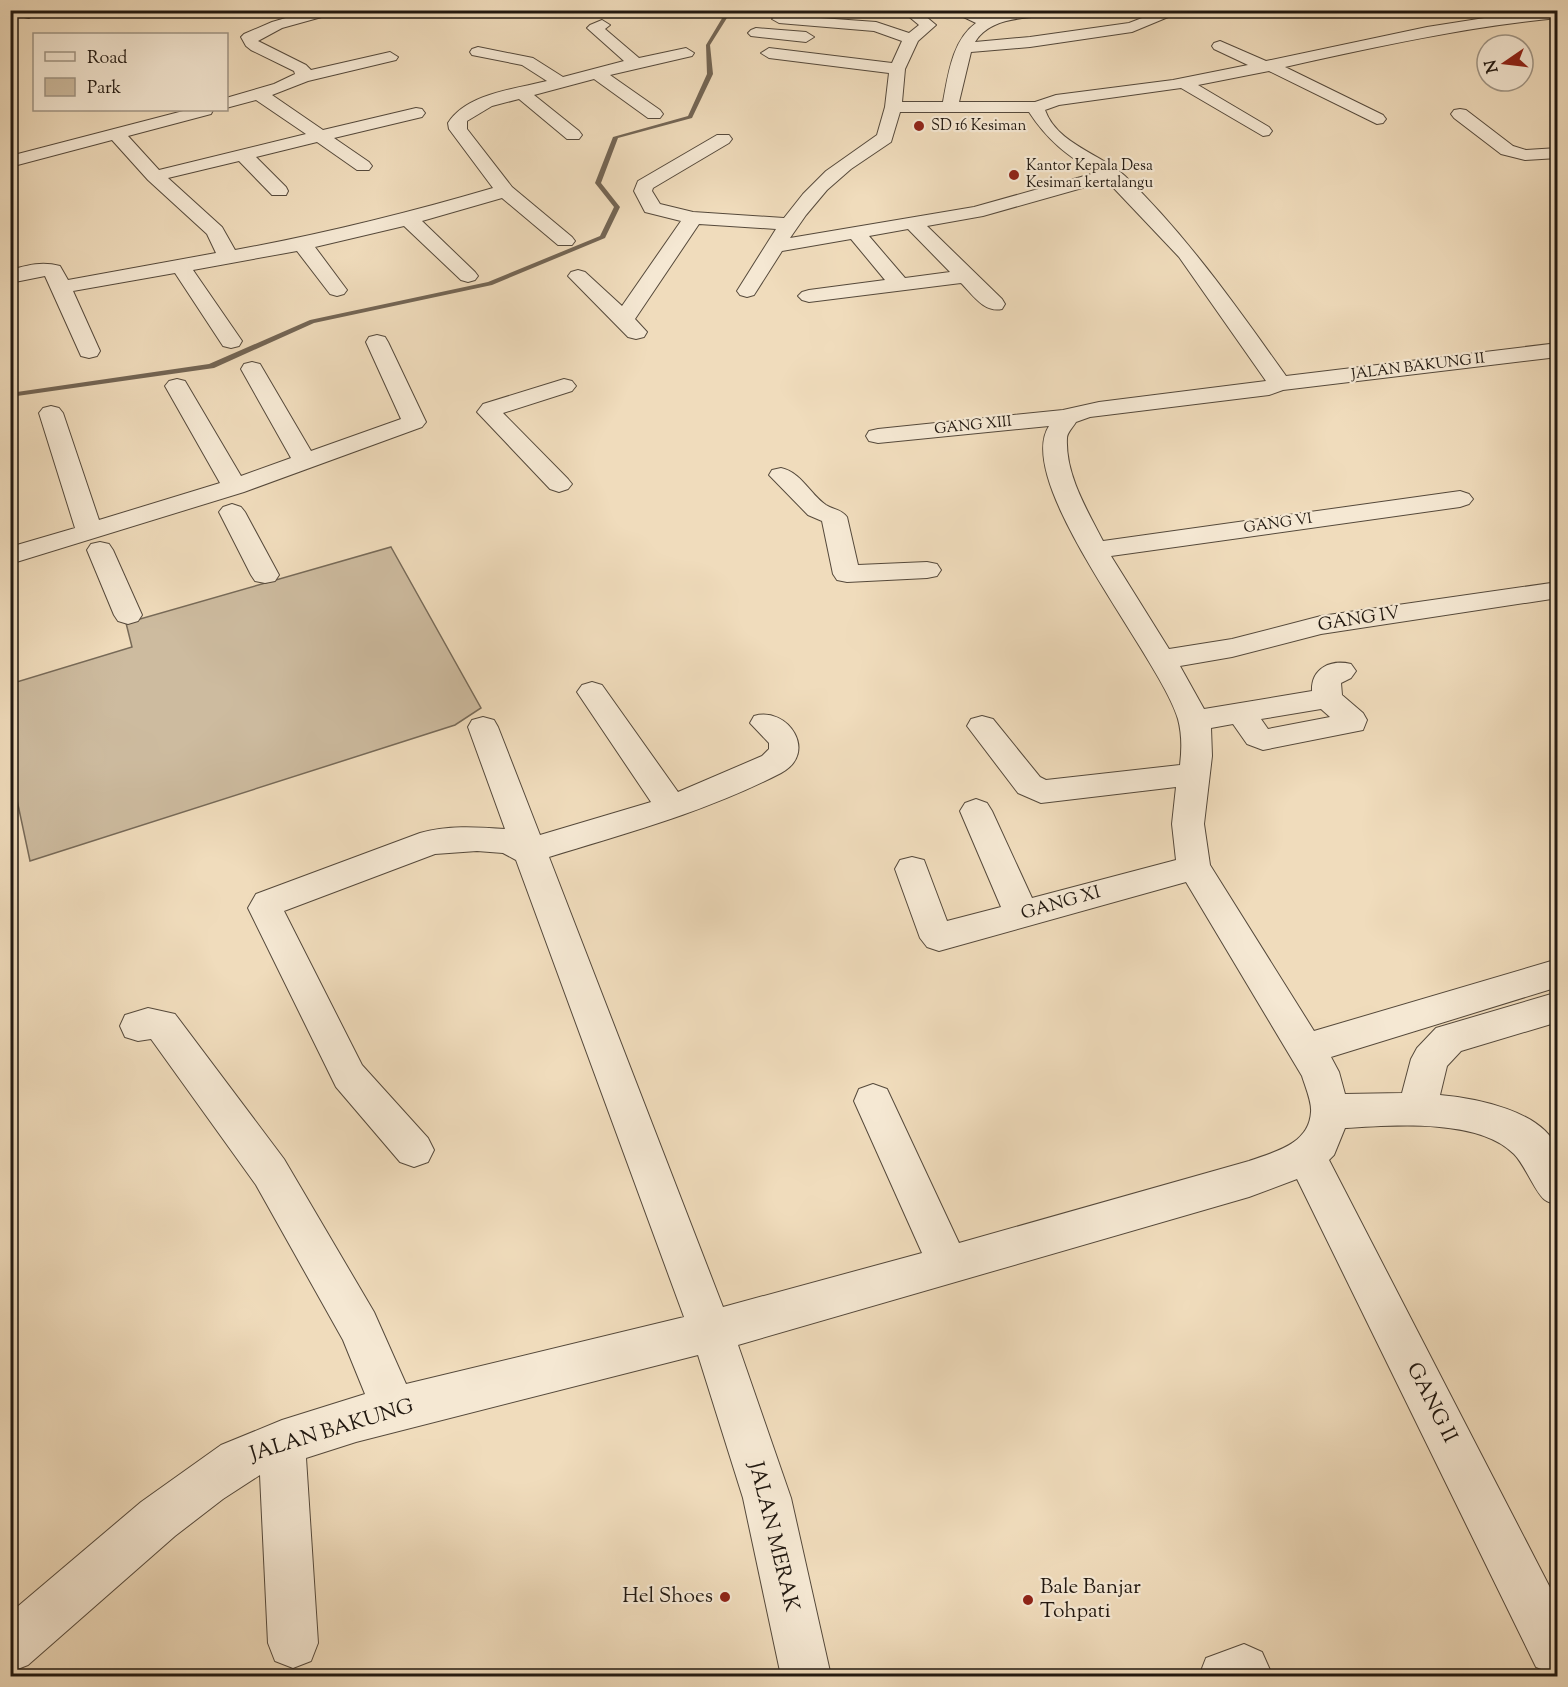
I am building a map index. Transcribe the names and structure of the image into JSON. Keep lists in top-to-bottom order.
{
  "streets": {
    "street": [
      "JALAN BAKUNG II",
      "GANG XIII",
      "GANG VI",
      "GANG IV",
      "GANG XI",
      "GANG II",
      "JALAN BAKUNG",
      "JALAN MERAK"
    ]
  },
  "crossings": [
    ["JALAN BAKUNG II", "GANG XIII"],
    ["GANG II", "JALAN BAKUNG"],
    ["JALAN BAKUNG", "JALAN MERAK"]
  ],
  "places": [
    "SD 16 Kesiman",
    "Kantor Kepala Desa Kesiman kertalangu",
    "Hel Shoes",
    "Bale Banjar Tohpati"
  ],
  "legend": ["Road", "Park"],
  "north": "left"
}
